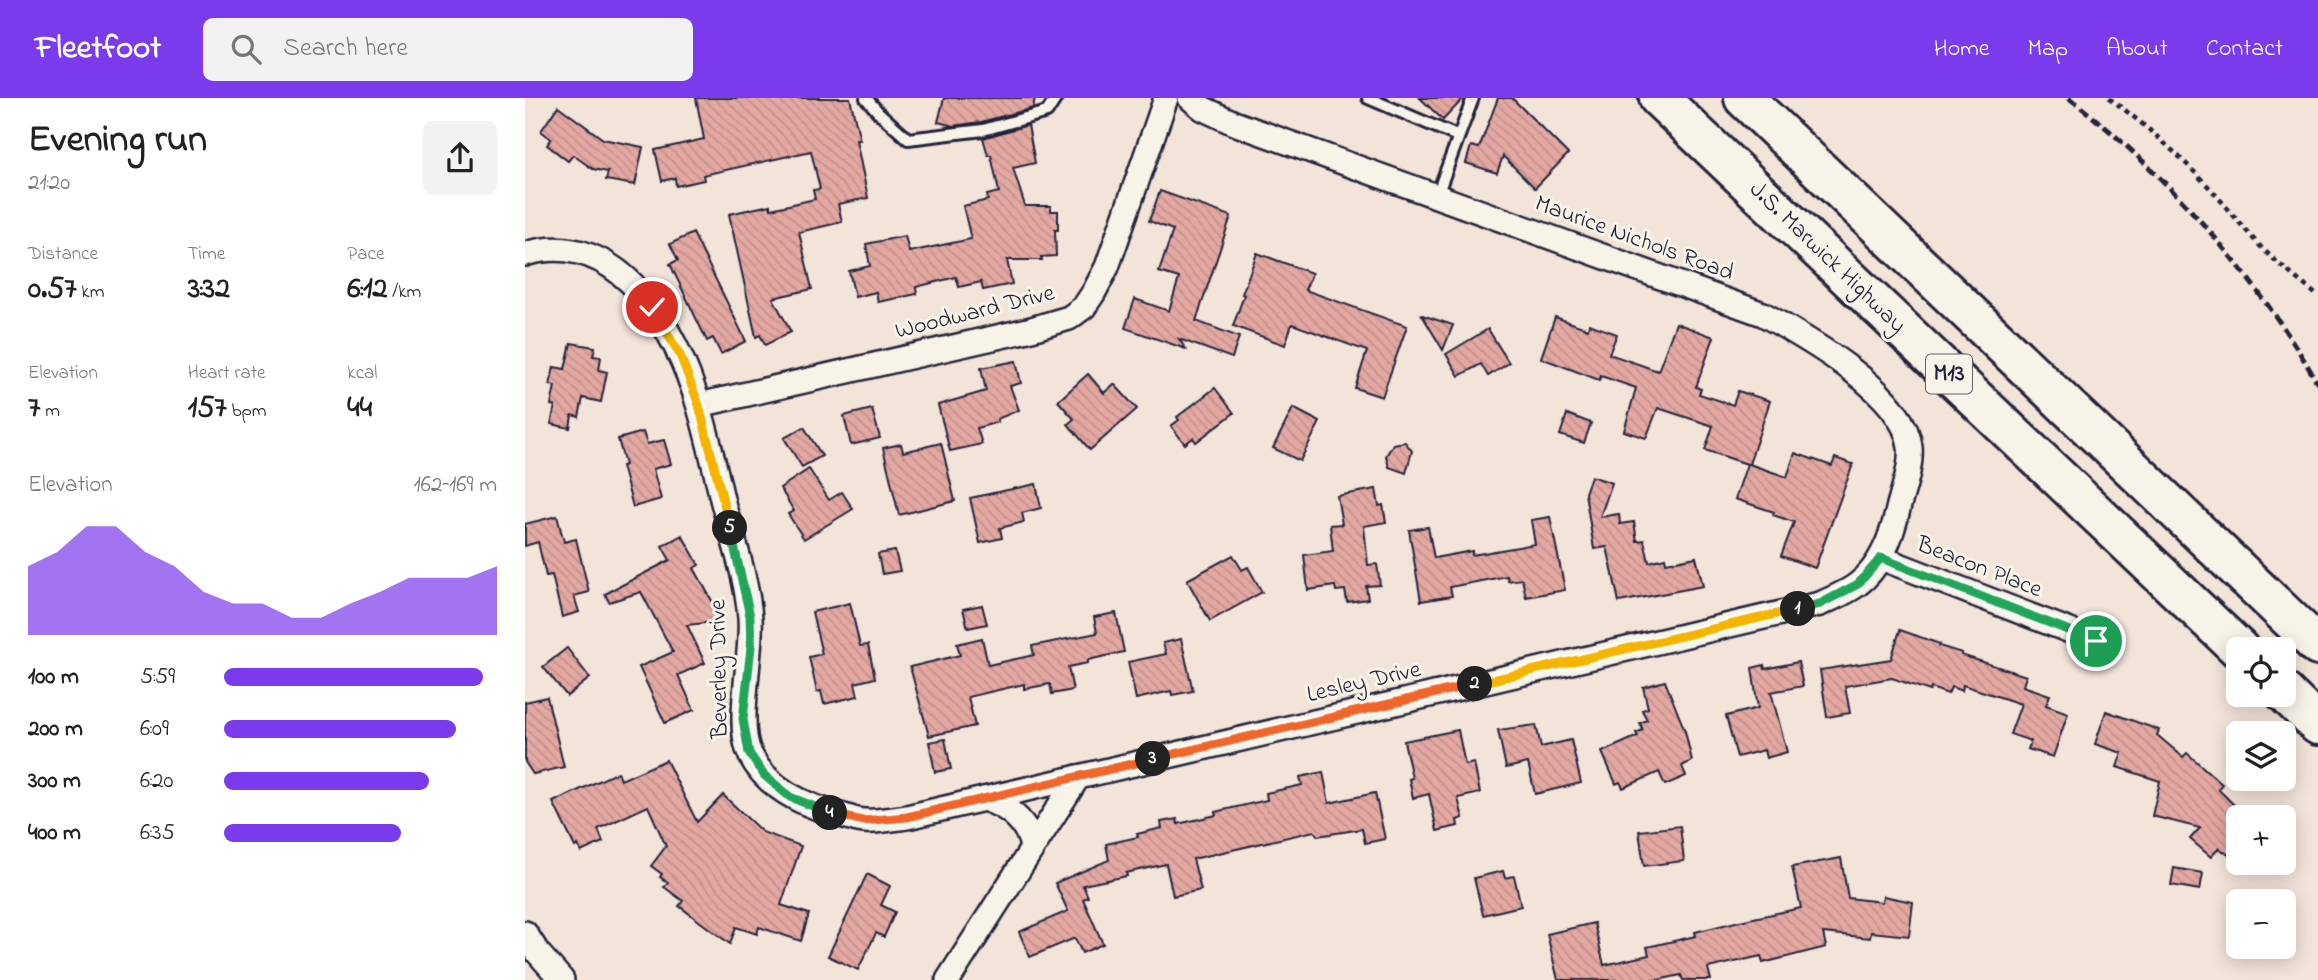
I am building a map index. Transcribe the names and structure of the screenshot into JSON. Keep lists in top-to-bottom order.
{
  "streets": {
    "highway": ["J.S. Marwick Highway", "M13"],
    "street": [
      "Maurice Nichols Road",
      "Woodward Drive",
      "Beacon Place",
      "Beverley Drive",
      "Lesley Drive"
    ]
  },
  "crossings": [
    ["Maurice Nichols Road", "Beacon Place"],
    ["Maurice Nichols Road", "Lesley Drive"],
    ["Woodward Drive", "Beverley Drive"],
    ["Beacon Place", "Lesley Drive"],
    ["Beverley Drive", "Lesley Drive"]
  ],
  "page": {
    "header": "Fleetfoot",
    "search": "Search here",
    "nav": [
      "Home",
      "Map",
      "About",
      "Contact"
    ],
    "heading": ["Evening run", "21:20"],
    "stats": [
      ["Distance", "0.57 km"],
      ["Time", "3:32"],
      ["Pace", "6:12 /km"],
      ["Elevation", "7 m"],
      ["Heart rate", "157 bpm"],
      ["kcal", "44"]
    ],
    "chart": ["Elevation", "162–169 m"],
    "pins": [
      "5",
      "1",
      "2",
      "3",
      "4"
    ],
    "map_buttons": ["+", "−"],
    "list": [
      {
        "name": "100 m",
        "note": "5:59"
      },
      {
        "name": "200 m",
        "note": "6:09"
      },
      {
        "name": "300 m",
        "note": "6:20"
      },
      {
        "name": "400 m",
        "note": "6:35"
      }
    ]
  }
}
